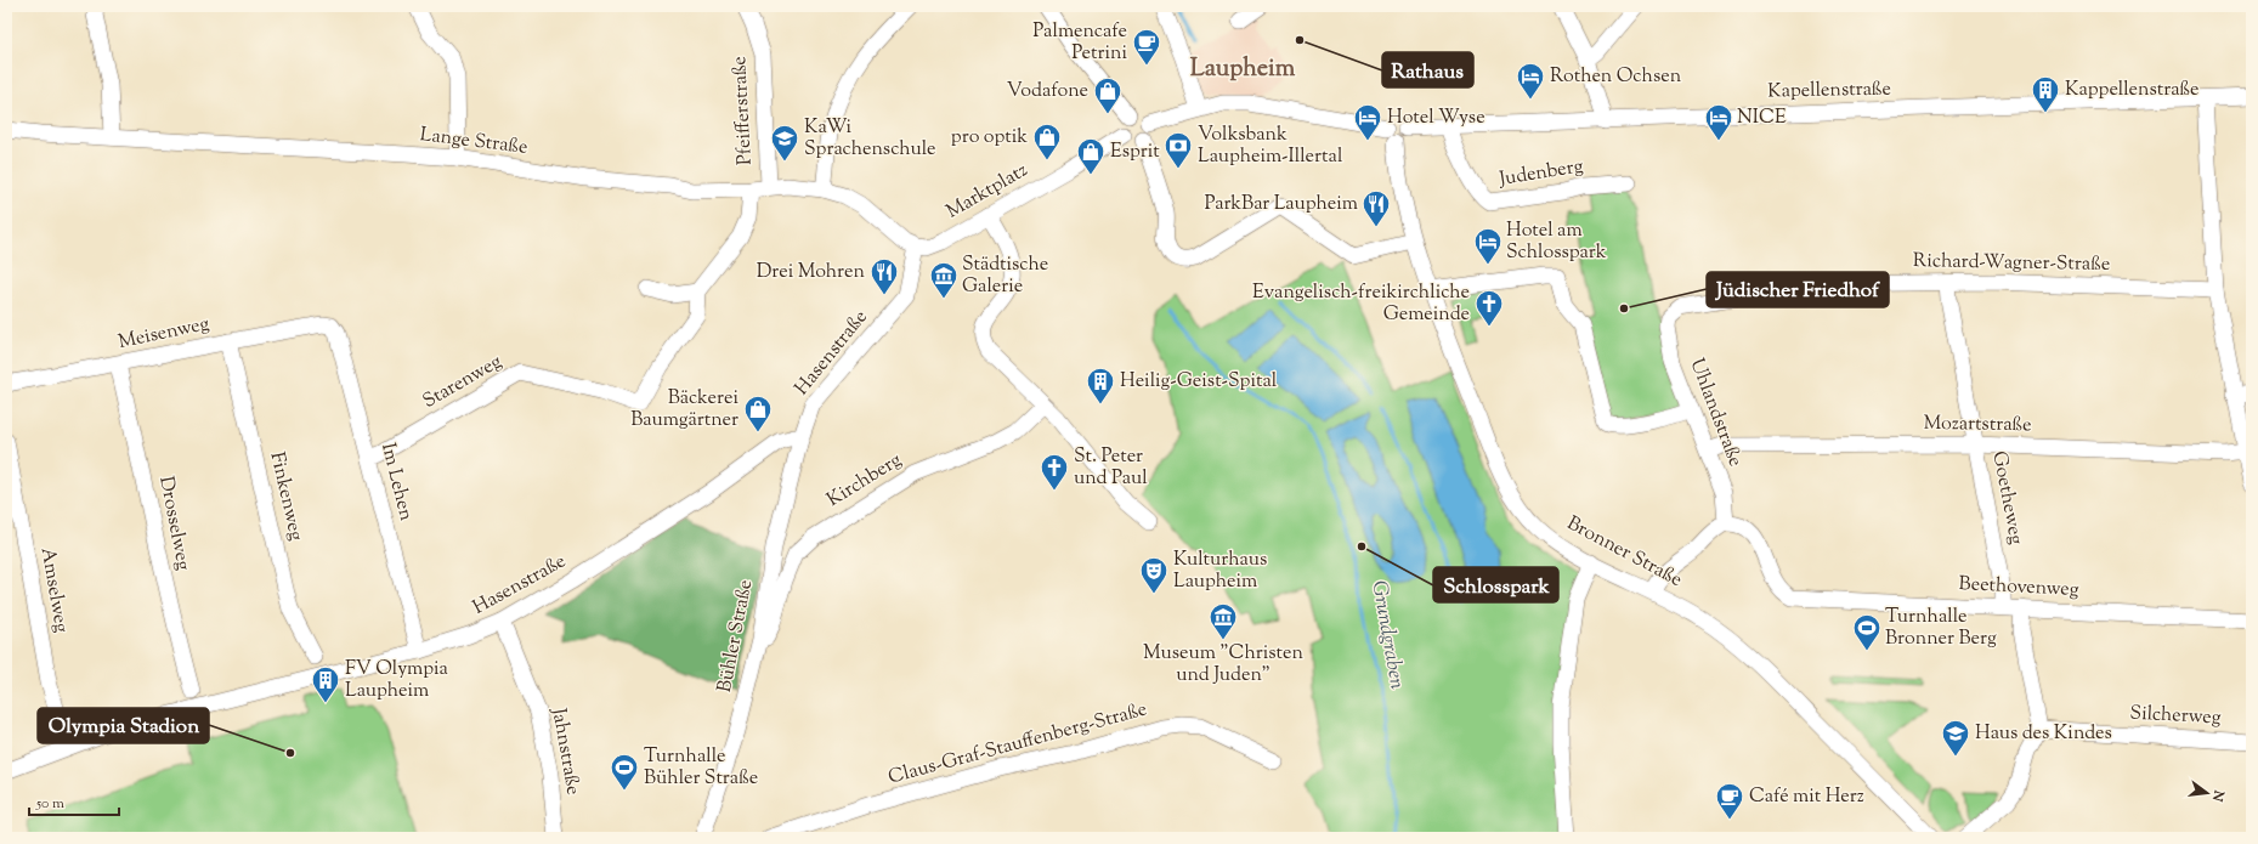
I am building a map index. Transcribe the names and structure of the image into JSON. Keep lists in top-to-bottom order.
{
  "streets": {
    "street": [
      "Kapellenstraße",
      "Pfeifferstraße",
      "Lange Straße",
      "Judenberg",
      "Marktplatz",
      "Richard-Wagner-Straße",
      "Meisenweg",
      "Hasenstraße",
      "Starenweg",
      "Uhlandstraße",
      "Mozartstraße",
      "Kirchberg",
      "Im Lehen",
      "Finkenweg",
      "Goetheweg",
      "Drosselweg",
      "Bronner Straße",
      "Beethovenweg",
      "Amselweg",
      "Bühler Straße",
      "Silcherweg",
      "Claus-Graf-Stauffenberg-Straße",
      "Jahnstraße"
    ]
  },
  "crossings": [
    ["Kapellenstraße", "Judenberg"],
    ["Kapellenstraße", "Bronner Straße"],
    ["Pfeifferstraße", "Lange Straße"],
    ["Lange Straße", "Marktplatz"],
    ["Lange Straße", "Hasenstraße"],
    ["Marktplatz", "Hasenstraße"],
    ["Richard-Wagner-Straße", "Uhlandstraße"],
    ["Richard-Wagner-Straße", "Goetheweg"],
    ["Meisenweg", "Im Lehen"],
    ["Meisenweg", "Finkenweg"],
    ["Meisenweg", "Drosselweg"],
    ["Hasenstraße", "Im Lehen"],
    ["Hasenstraße", "Amselweg"],
    ["Hasenstraße", "Bühler Straße"],
    ["Hasenstraße", "Jahnstraße"],
    ["Starenweg", "Im Lehen"],
    ["Uhlandstraße", "Mozartstraße"],
    ["Uhlandstraße", "Beethovenweg"],
    ["Mozartstraße", "Goetheweg"],
    ["Kirchberg", "Bühler Straße"],
    ["Goetheweg", "Beethovenweg"]
  ],
  "districts": ["Laupheim"],
  "water": ["Grundgraben"],
  "places": {
    "other": [
      "Rathaus",
      "Jüdischer Friedhof",
      "Schlosspark",
      "Olympia Stadion"
    ],
    "cafe": ["Palmencafe Petrini", "Café mit Herz"],
    "hotel": [
      "Rothen Ochsen",
      "Hotel Wyse",
      "NICE",
      "Hotel am Schlosspark"
    ],
    "building": ["Kappellenstraße", "Heilig-Geist-Spital", "FV Olympia Laupheim"],
    "shop": [
      "Vodafone",
      "pro optik",
      "Esprit",
      "Bäckerei Baumgärtner"
    ],
    "school or university": ["KaWi Sprachenschule", "Haus des Kindes"],
    "bank": ["Volksbank Laupheim-Illertal"],
    "restaurant": ["ParkBar Laupheim", "Drei Mohren"],
    "museum": ["Städtische Galerie", "Museum \"Christen und Juden\""],
    "church": ["Evangelisch-freikirchliche Gemeinde", "St. Peter und Paul"],
    "theatre": ["Kulturhaus Laupheim"],
    "sports": ["Turnhalle Bronner Berg", "Turnhalle Bühler Straße"]
  },
  "scale_bar": "50 m",
  "north": "right"
}
